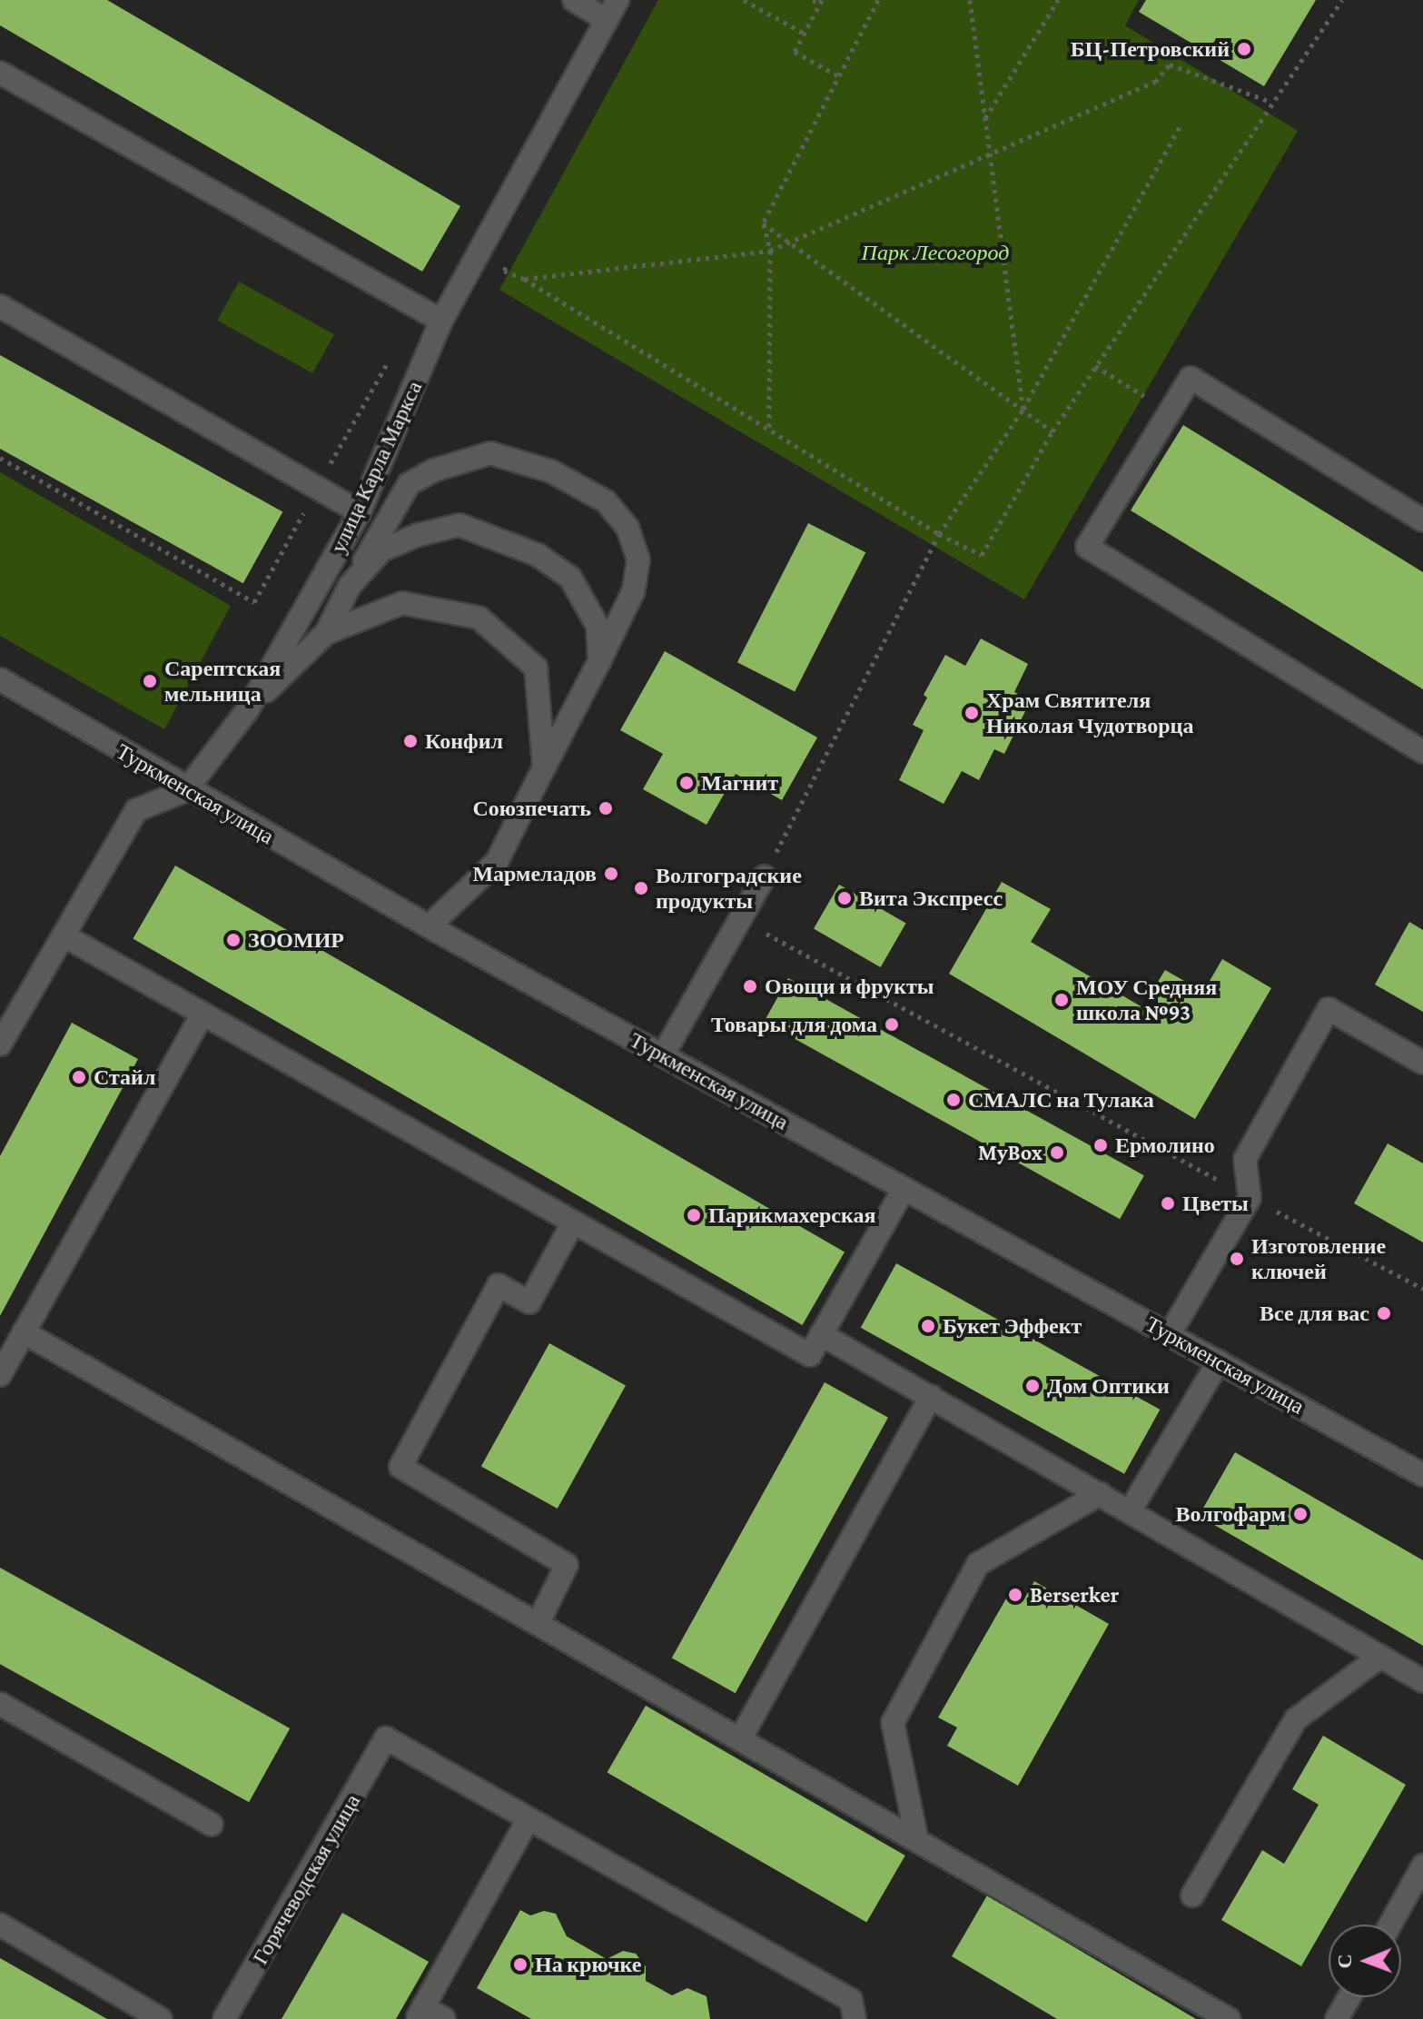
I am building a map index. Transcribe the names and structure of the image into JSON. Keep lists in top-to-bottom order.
{
  "streets": {
    "street": ["улица Карла Маркса", "Туркменская улица", "Горячеводская улица"]
  },
  "crossings": [
    ["улица Карла Маркса", "Туркменская улица"]
  ],
  "parks": ["Парк Лесогород"],
  "places": [
    "БЦ-Петровский",
    "Сарептская мельница",
    "Храм Святителя Николая Чудотворца",
    "Конфил",
    "Магнит",
    "Союзпечать",
    "Мармеладов",
    "Волгоградские продукты",
    "Вита Экспресс",
    "ЗООМИР",
    "Овощи и фрукты",
    "МОУ Средняя школа №93",
    "Товары для дома",
    "Стайл",
    "СМАЛС на Тулака",
    "Ермолино",
    "MyBox",
    "Цветы",
    "Парикмахерская",
    "Изготовление ключей",
    "Все для вас",
    "Букет Эффект",
    "Дом Оптики",
    "Волгофарм",
    "Berserker",
    "На крючке"
  ],
  "north": "left"
}
